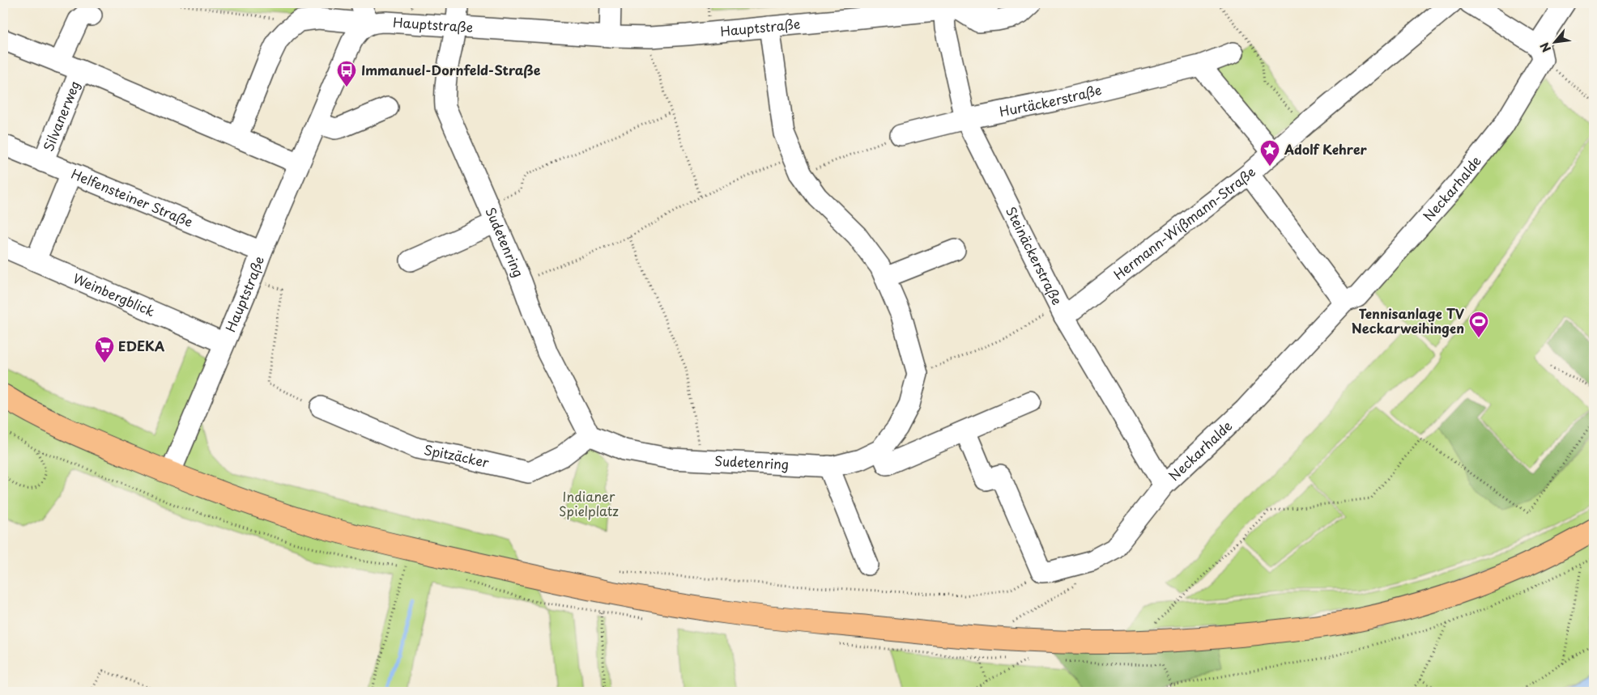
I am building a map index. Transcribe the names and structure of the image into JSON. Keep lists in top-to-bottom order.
{
  "streets": {
    "street": [
      "Hauptstraße",
      "Hurtäckerstraße",
      "Silvanerweg",
      "Neckarhalde",
      "Helfensteiner Straße",
      "Hermann-Wißmann-Straße",
      "Sudetenring",
      "Steinäckerstraße",
      "Weinbergblick",
      "Spitzäcker"
    ]
  },
  "crossings": [
    ["Hauptstraße", "Helfensteiner Straße"],
    ["Hauptstraße", "Sudetenring"],
    ["Hauptstraße", "Steinäckerstraße"],
    ["Hauptstraße", "Weinbergblick"],
    ["Hurtäckerstraße", "Steinäckerstraße"],
    ["Silvanerweg", "Helfensteiner Straße"],
    ["Neckarhalde", "Steinäckerstraße"],
    ["Hermann-Wißmann-Straße", "Steinäckerstraße"],
    ["Sudetenring", "Spitzäcker"]
  ],
  "parks": ["Indianer Spielplatz"],
  "places": {
    "bus stop": ["Immanuel-Dornfeld-Straße"],
    "place": ["Adolf Kehrer"],
    "sports": ["Tennisanlage TV Neckarweihingen"],
    "supermarket": ["EDEKA"]
  },
  "north": "bottom left"
}
